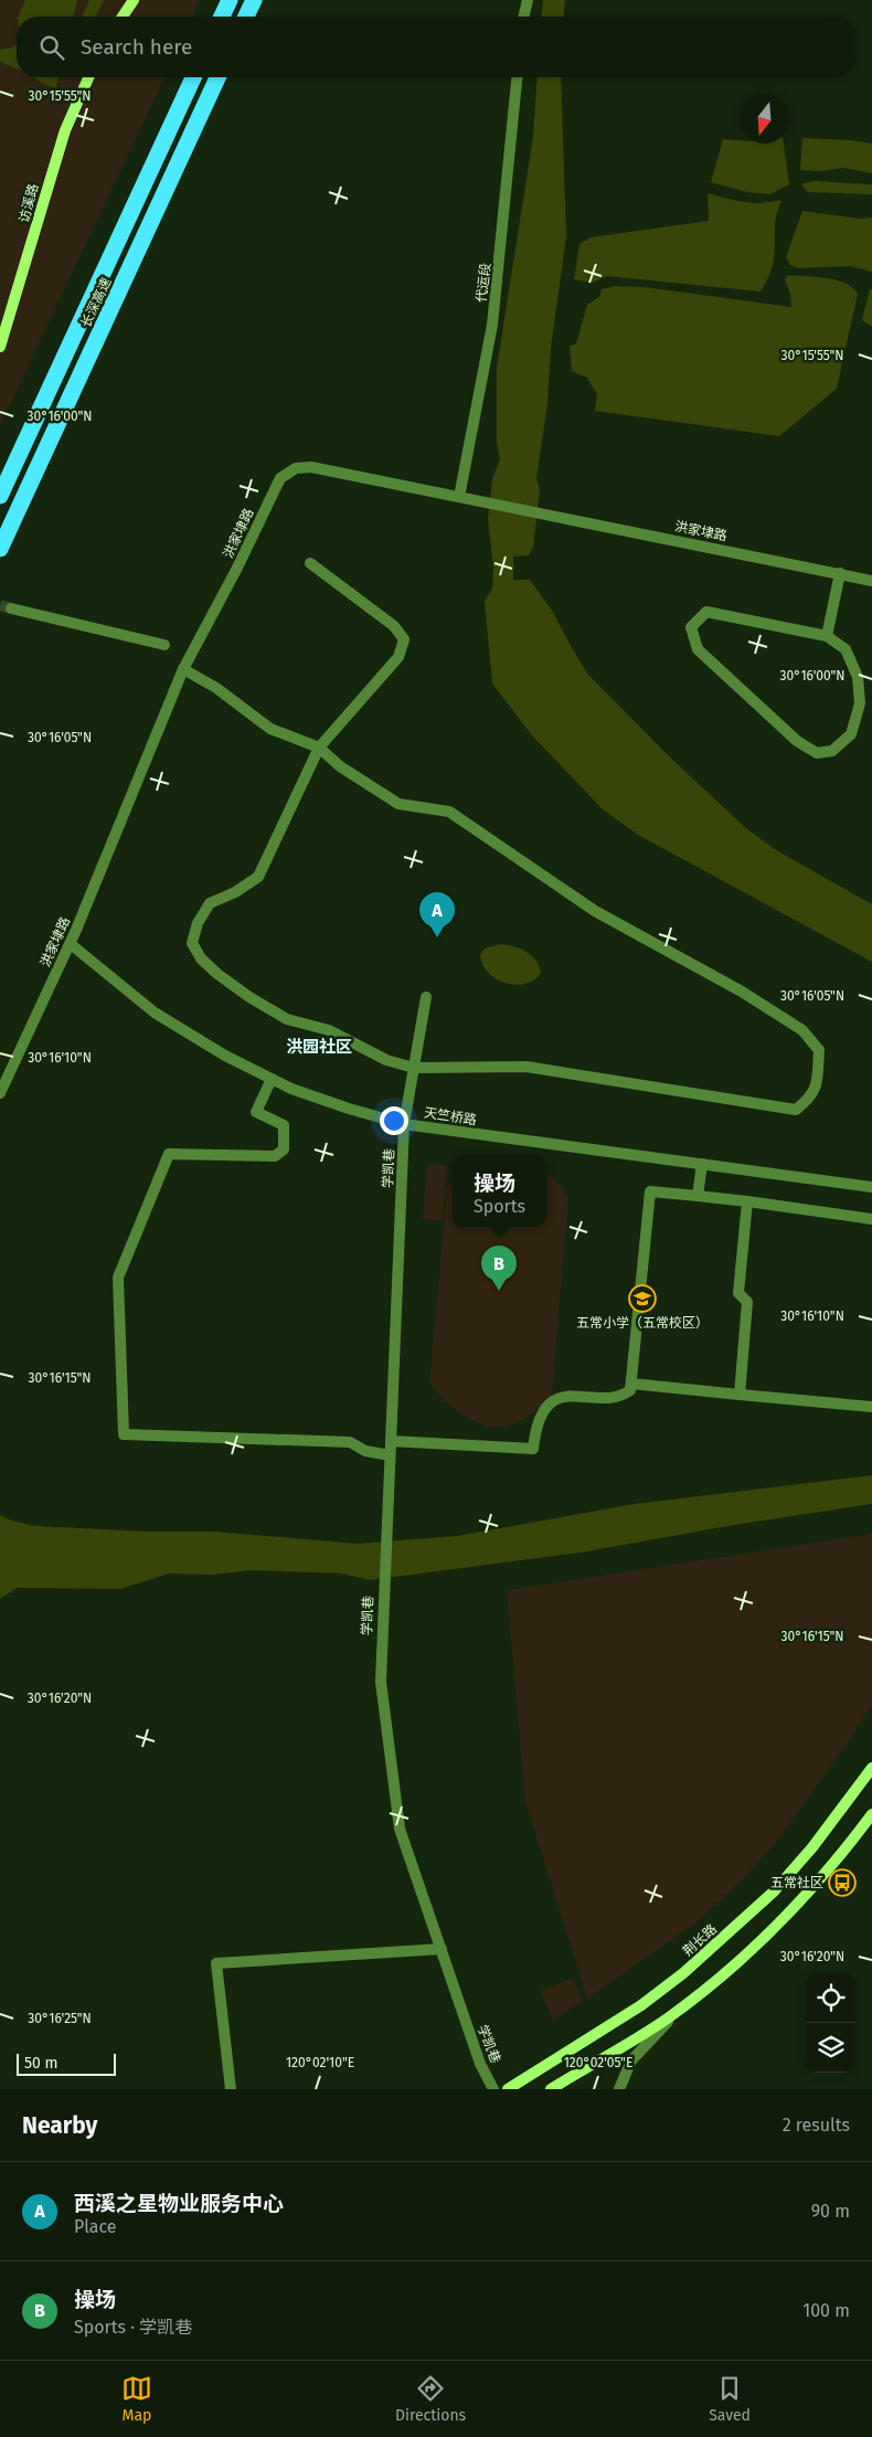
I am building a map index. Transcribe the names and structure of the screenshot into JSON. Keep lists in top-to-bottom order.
{
  "streets": {
    "highway": ["长深高速"],
    "main road": ["访溪路", "荆长路"],
    "street": [
      "代运段",
      "洪家埭路",
      "天竺桥路",
      "学凯巷"
    ]
  },
  "crossings": [
    ["代运段", "洪家埭路"],
    ["洪家埭路", "天竺桥路"],
    ["天竺桥路", "学凯巷"]
  ],
  "districts": ["洪园社区"],
  "places": {
    "school or university": ["五常小学（五常校区）"],
    "bus stop": ["五常社区"]
  },
  "scale_bar": "50 m",
  "north": "bottom",
  "page": {
    "search": "Search here",
    "pins": ["A", "B"],
    "popup": ["操场", "Sports"],
    "scale": "50 m",
    "heading": ["Nearby", "2 results"],
    "list": [
      {
        "mark": "A",
        "name": "西溪之星物业服务中心",
        "note": "Place",
        "value": "90 m"
      },
      {
        "mark": "B",
        "name": "操场",
        "note": "Sports · 学凯巷",
        "value": "100 m"
      }
    ],
    "nav": ["Map", "Directions", "Saved"]
  },
  "coordinates": [
    "30°15'55\"N",
    "30°16'00\"N",
    "30°16'05\"N",
    "30°16'10\"N",
    "30°16'15\"N",
    "30°16'20\"N",
    "30°16'25\"N",
    "120°02'10\"E",
    "120°02'05\"E"
  ]
}
